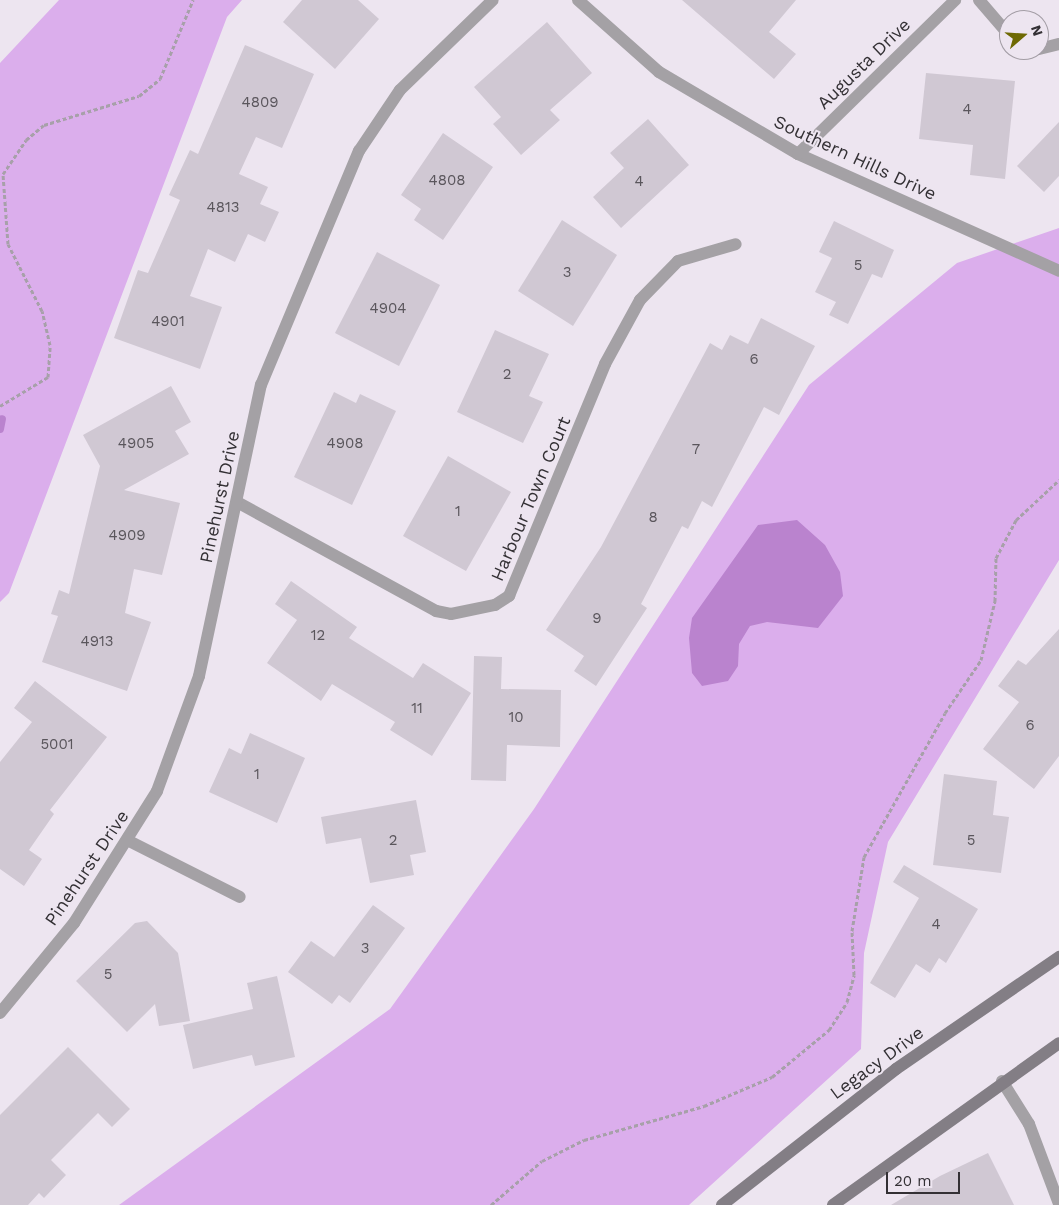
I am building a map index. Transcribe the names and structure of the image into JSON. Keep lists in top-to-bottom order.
{
  "streets": {
    "main road": ["Legacy Drive"],
    "street": [
      "Augusta Drive",
      "Southern Hills Drive",
      "Pinehurst Drive",
      "Harbour Town Court"
    ]
  },
  "crossings": [
    ["Augusta Drive", "Southern Hills Drive"],
    ["Pinehurst Drive", "Harbour Town Court"]
  ],
  "house_numbers": [
    "4809",
    "4",
    "4808",
    "4",
    "4813",
    "5",
    "3",
    "4904",
    "4901",
    "6",
    "2",
    "4905",
    "4908",
    "7",
    "1",
    "8",
    "4909",
    "9",
    "12",
    "4913",
    "11",
    "10",
    "6",
    "5001",
    "1",
    "2",
    "5",
    "4",
    "3",
    "5"
  ],
  "scale_bar": "20 m",
  "north": "right"
}
